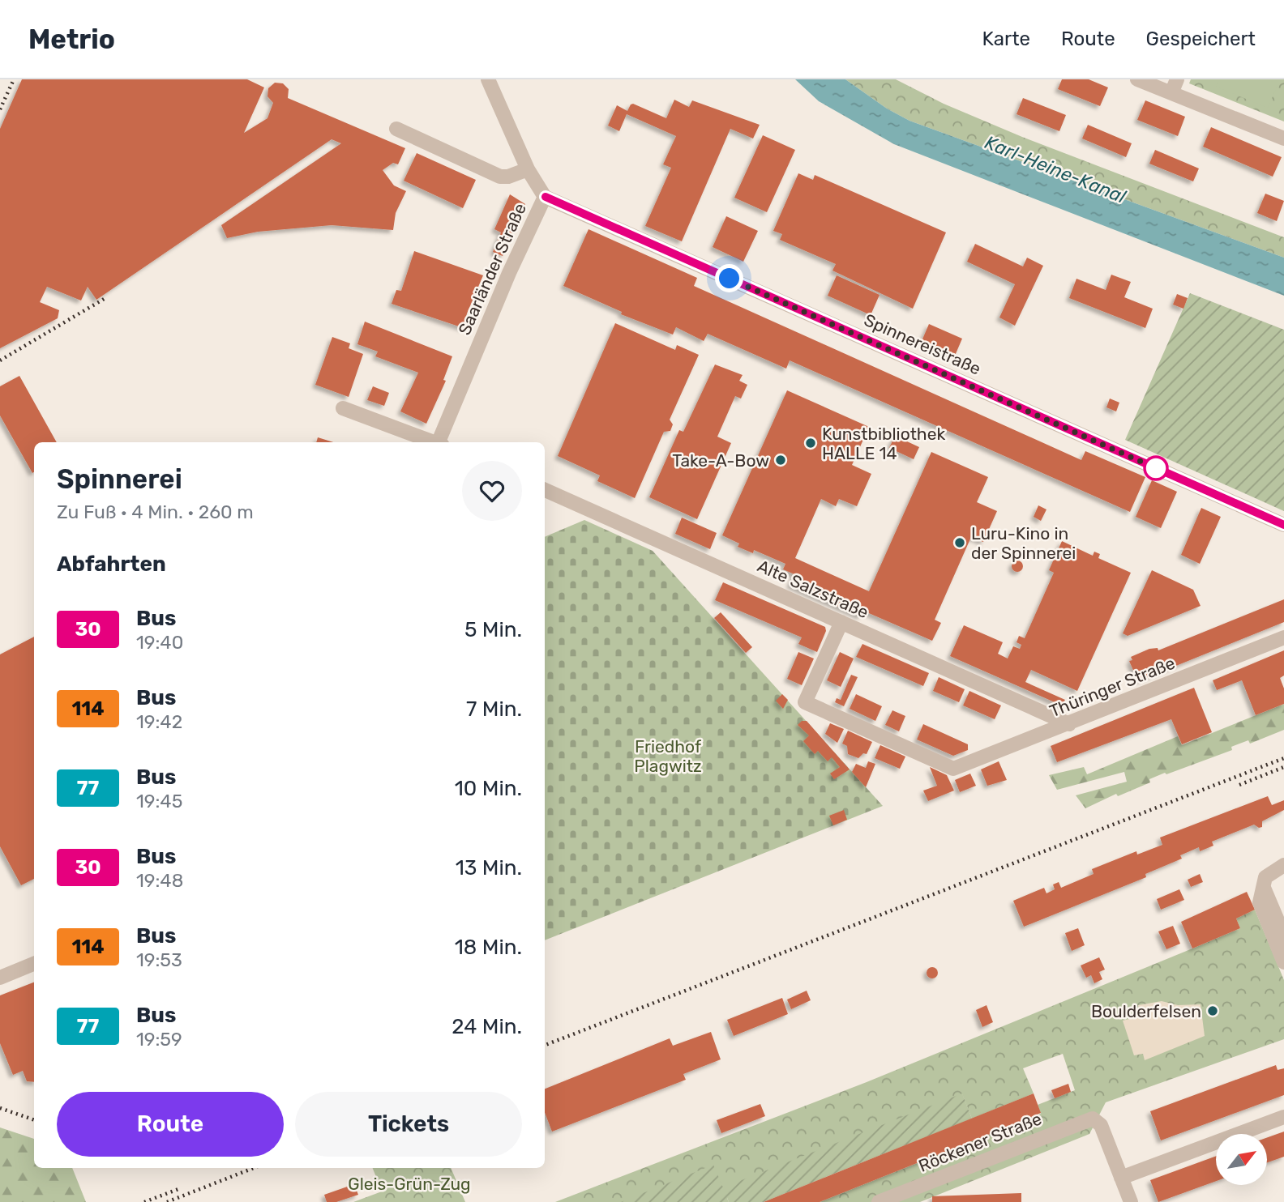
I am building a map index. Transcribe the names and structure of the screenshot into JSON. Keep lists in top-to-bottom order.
{
  "streets": {
    "street": [
      "Saarländer Straße",
      "Spinnereistraße",
      "Alte Salzstraße",
      "Thüringer Straße",
      "Röckener Straße"
    ]
  },
  "crossings": [
    ["Saarländer Straße", "Spinnereistraße"],
    ["Alte Salzstraße", "Thüringer Straße"]
  ],
  "water": ["Karl-Heine-Kanal"],
  "parks": ["Friedhof Plagwitz", "Gleis-Grün-Zug"],
  "places": [
    "Kunstbibliothek HALLE 14",
    "Take-A-Bow",
    "Luru-Kino in der Spinnerei",
    "Boulderfelsen"
  ],
  "lines": ["bus line 30"],
  "north": "top right",
  "page": {
    "header": "Metrio",
    "nav": ["Karte", "Route", "Gespeichert"],
    "heading": [
      ["Spinnerei", "Zu Fuß · 4 Min. · 260 m"],
      "Abfahrten"
    ],
    "list": [
      {
        "mark": "30",
        "name": "Bus",
        "note": "19:40",
        "value": "5 Min."
      },
      {
        "mark": "114",
        "name": "Bus",
        "note": "19:42",
        "value": "7 Min."
      },
      {
        "mark": "77",
        "name": "Bus",
        "note": "19:45",
        "value": "10 Min."
      },
      {
        "mark": "30",
        "name": "Bus",
        "note": "19:48",
        "value": "13 Min."
      },
      {
        "mark": "114",
        "name": "Bus",
        "note": "19:53",
        "value": "18 Min."
      },
      {
        "mark": "77",
        "name": "Bus",
        "note": "19:59",
        "value": "24 Min."
      }
    ],
    "buttons": ["Route", "Tickets"]
  }
}
